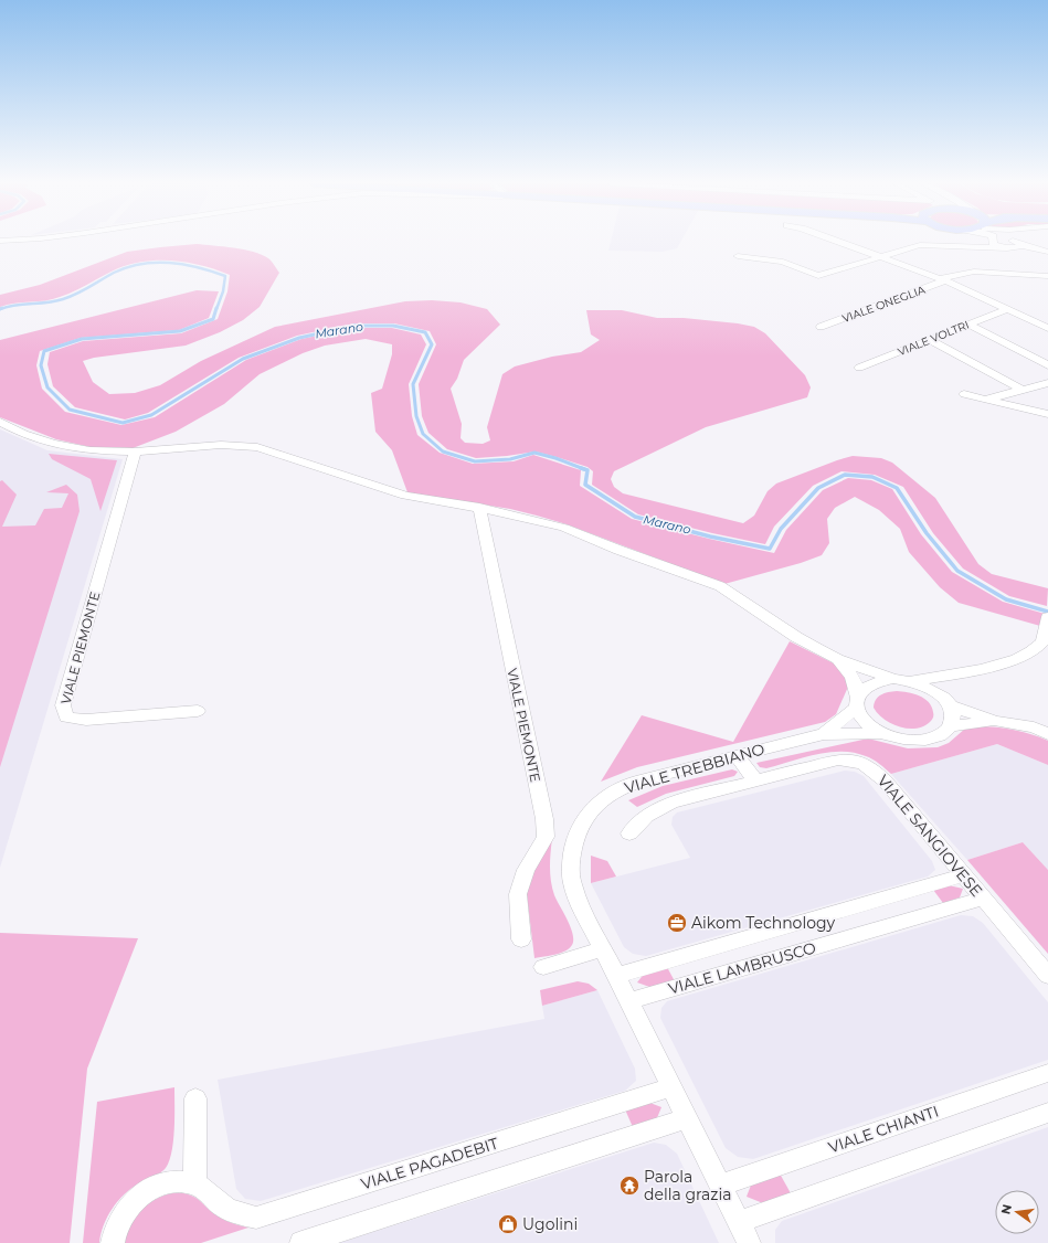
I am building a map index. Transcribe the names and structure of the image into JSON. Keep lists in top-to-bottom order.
{
  "streets": {
    "street": [
      "VIALE ONEGLIA",
      "VIALE VOLTRI",
      "VIALE PIEMONTE",
      "VIALE TREBBIANO",
      "VIALE SANGIOVESE",
      "VIALE LAMBRUSCO",
      "VIALE CHIANTI",
      "VIALE PAGADEBIT"
    ]
  },
  "crossings": [
    ["VIALE ONEGLIA", "VIALE VOLTRI"],
    ["VIALE TREBBIANO", "VIALE LAMBRUSCO"],
    ["VIALE TREBBIANO", "VIALE CHIANTI"],
    ["VIALE TREBBIANO", "VIALE PAGADEBIT"],
    ["VIALE SANGIOVESE", "VIALE LAMBRUSCO"]
  ],
  "water": ["Marano"],
  "places": {
    "office": ["Aikom Technology"],
    "temple": ["Parola della grazia"],
    "shop": ["Ugolini"]
  },
  "north": "left"
}
